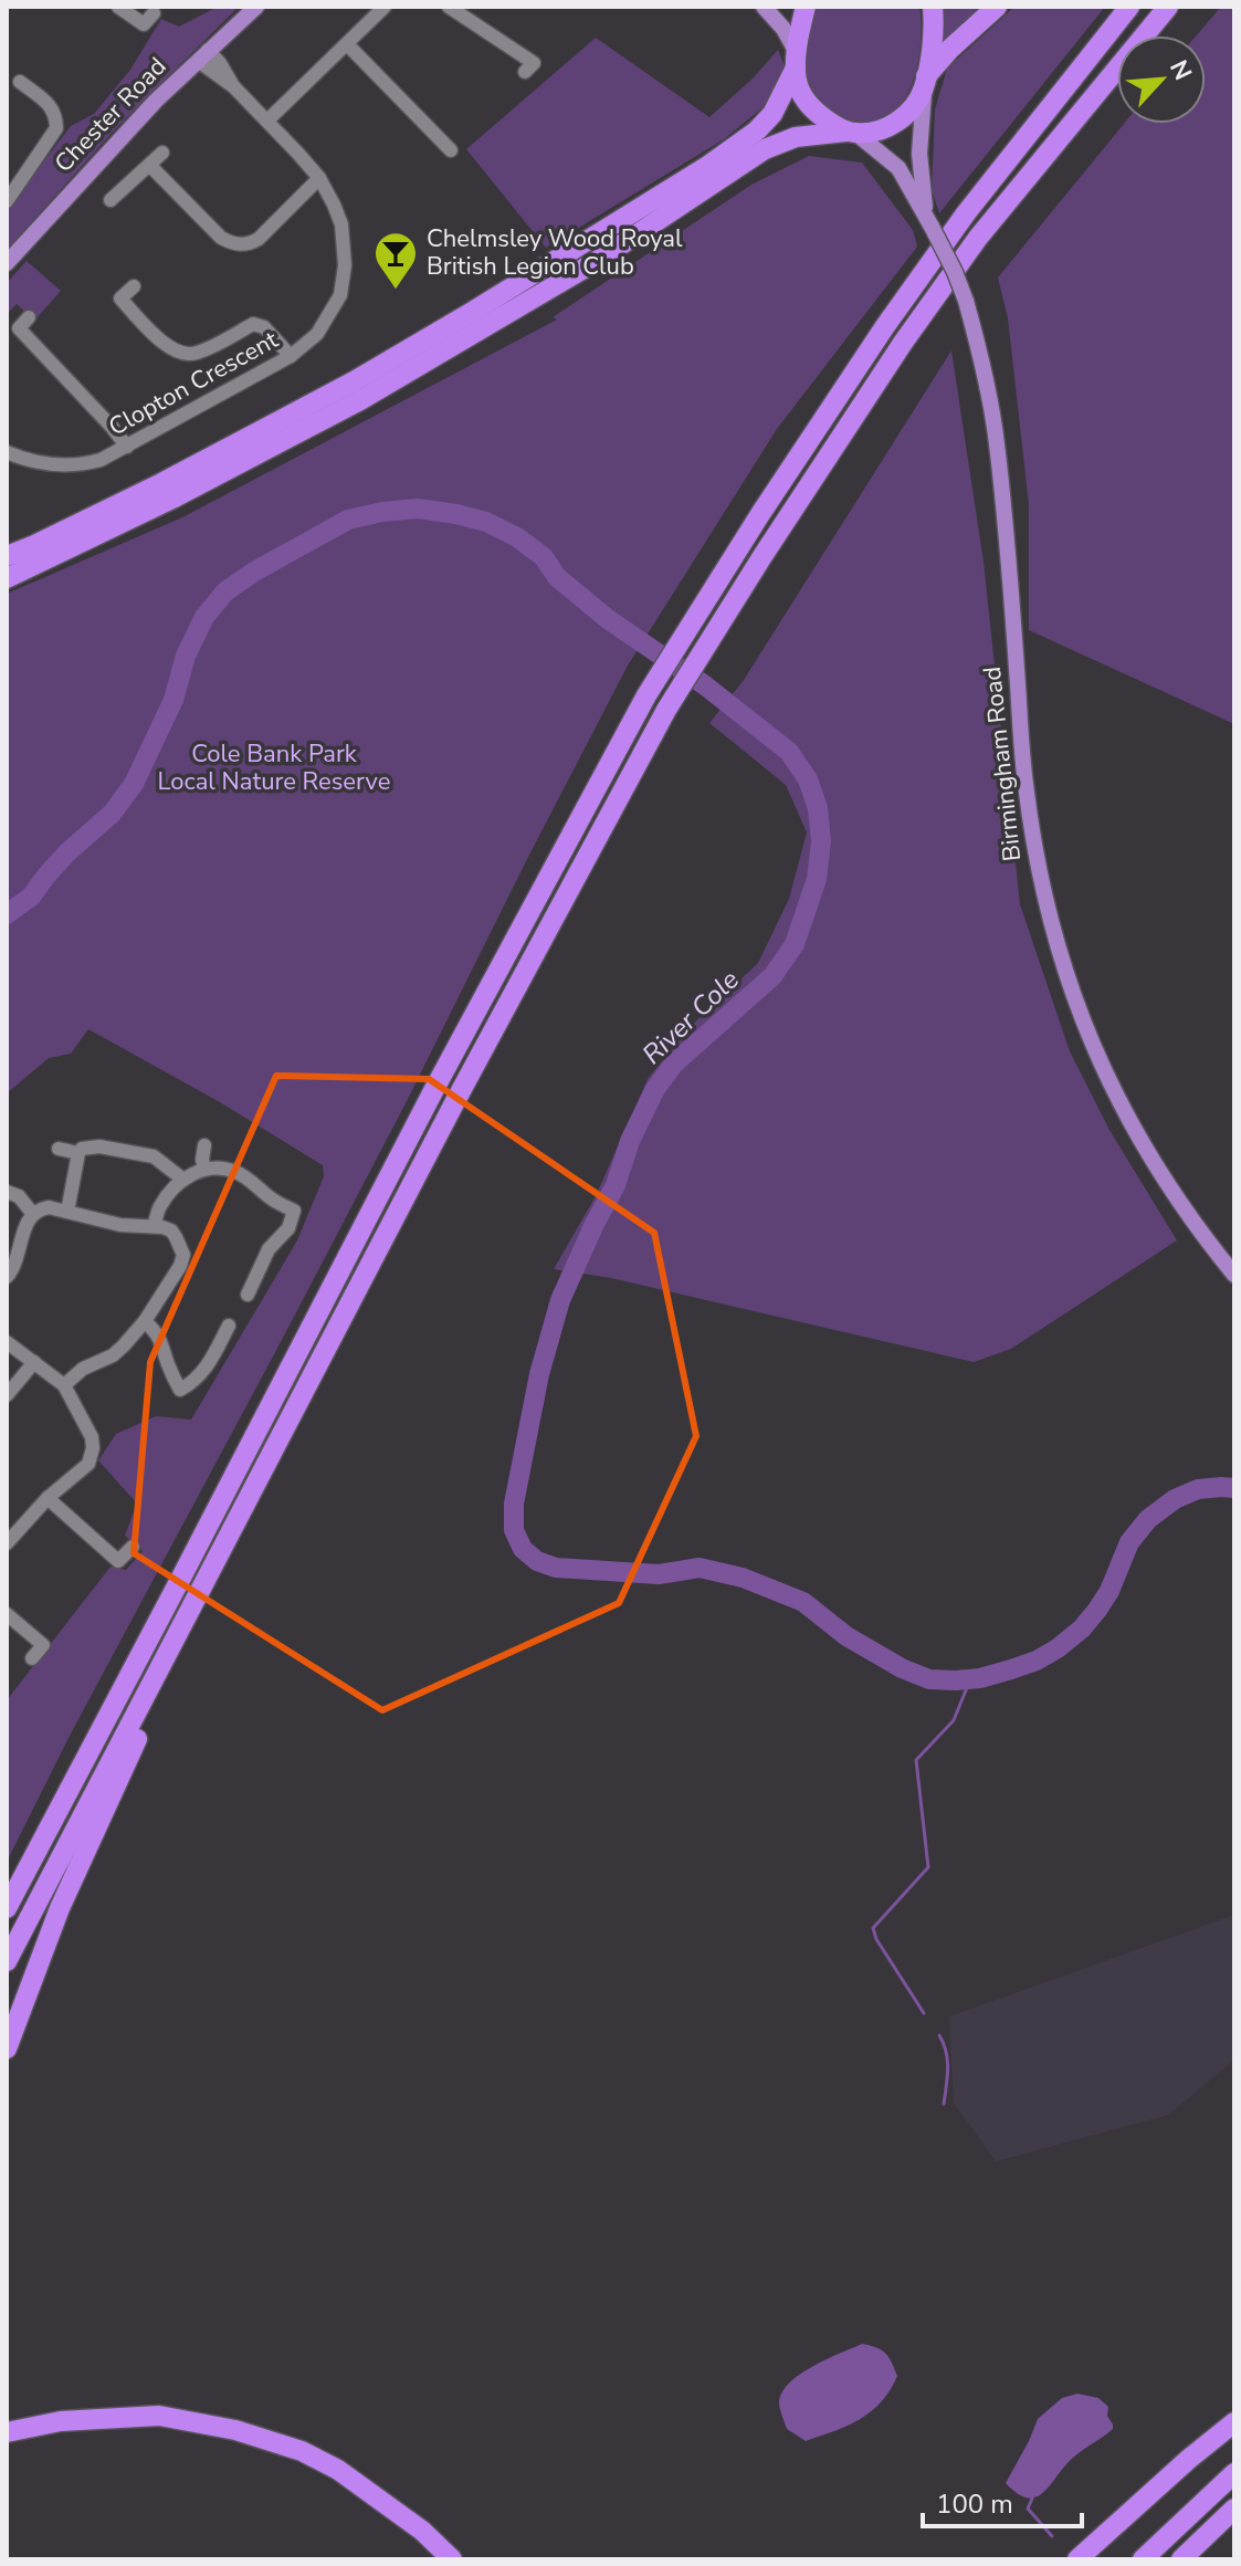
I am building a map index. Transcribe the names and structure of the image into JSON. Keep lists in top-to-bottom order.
{
  "streets": {
    "main road": ["Chester Road", "Birmingham Road"],
    "street": ["Clopton Crescent"]
  },
  "crossings": [
    ["Chester Road", "Clopton Crescent"]
  ],
  "water": ["River Cole"],
  "parks": ["Cole Bank Park Local Nature Reserve"],
  "places": {
    "bar": ["Chelmsley Wood Royal British Legion Club"]
  },
  "scale_bar": "100 m",
  "north": "top right"
}
